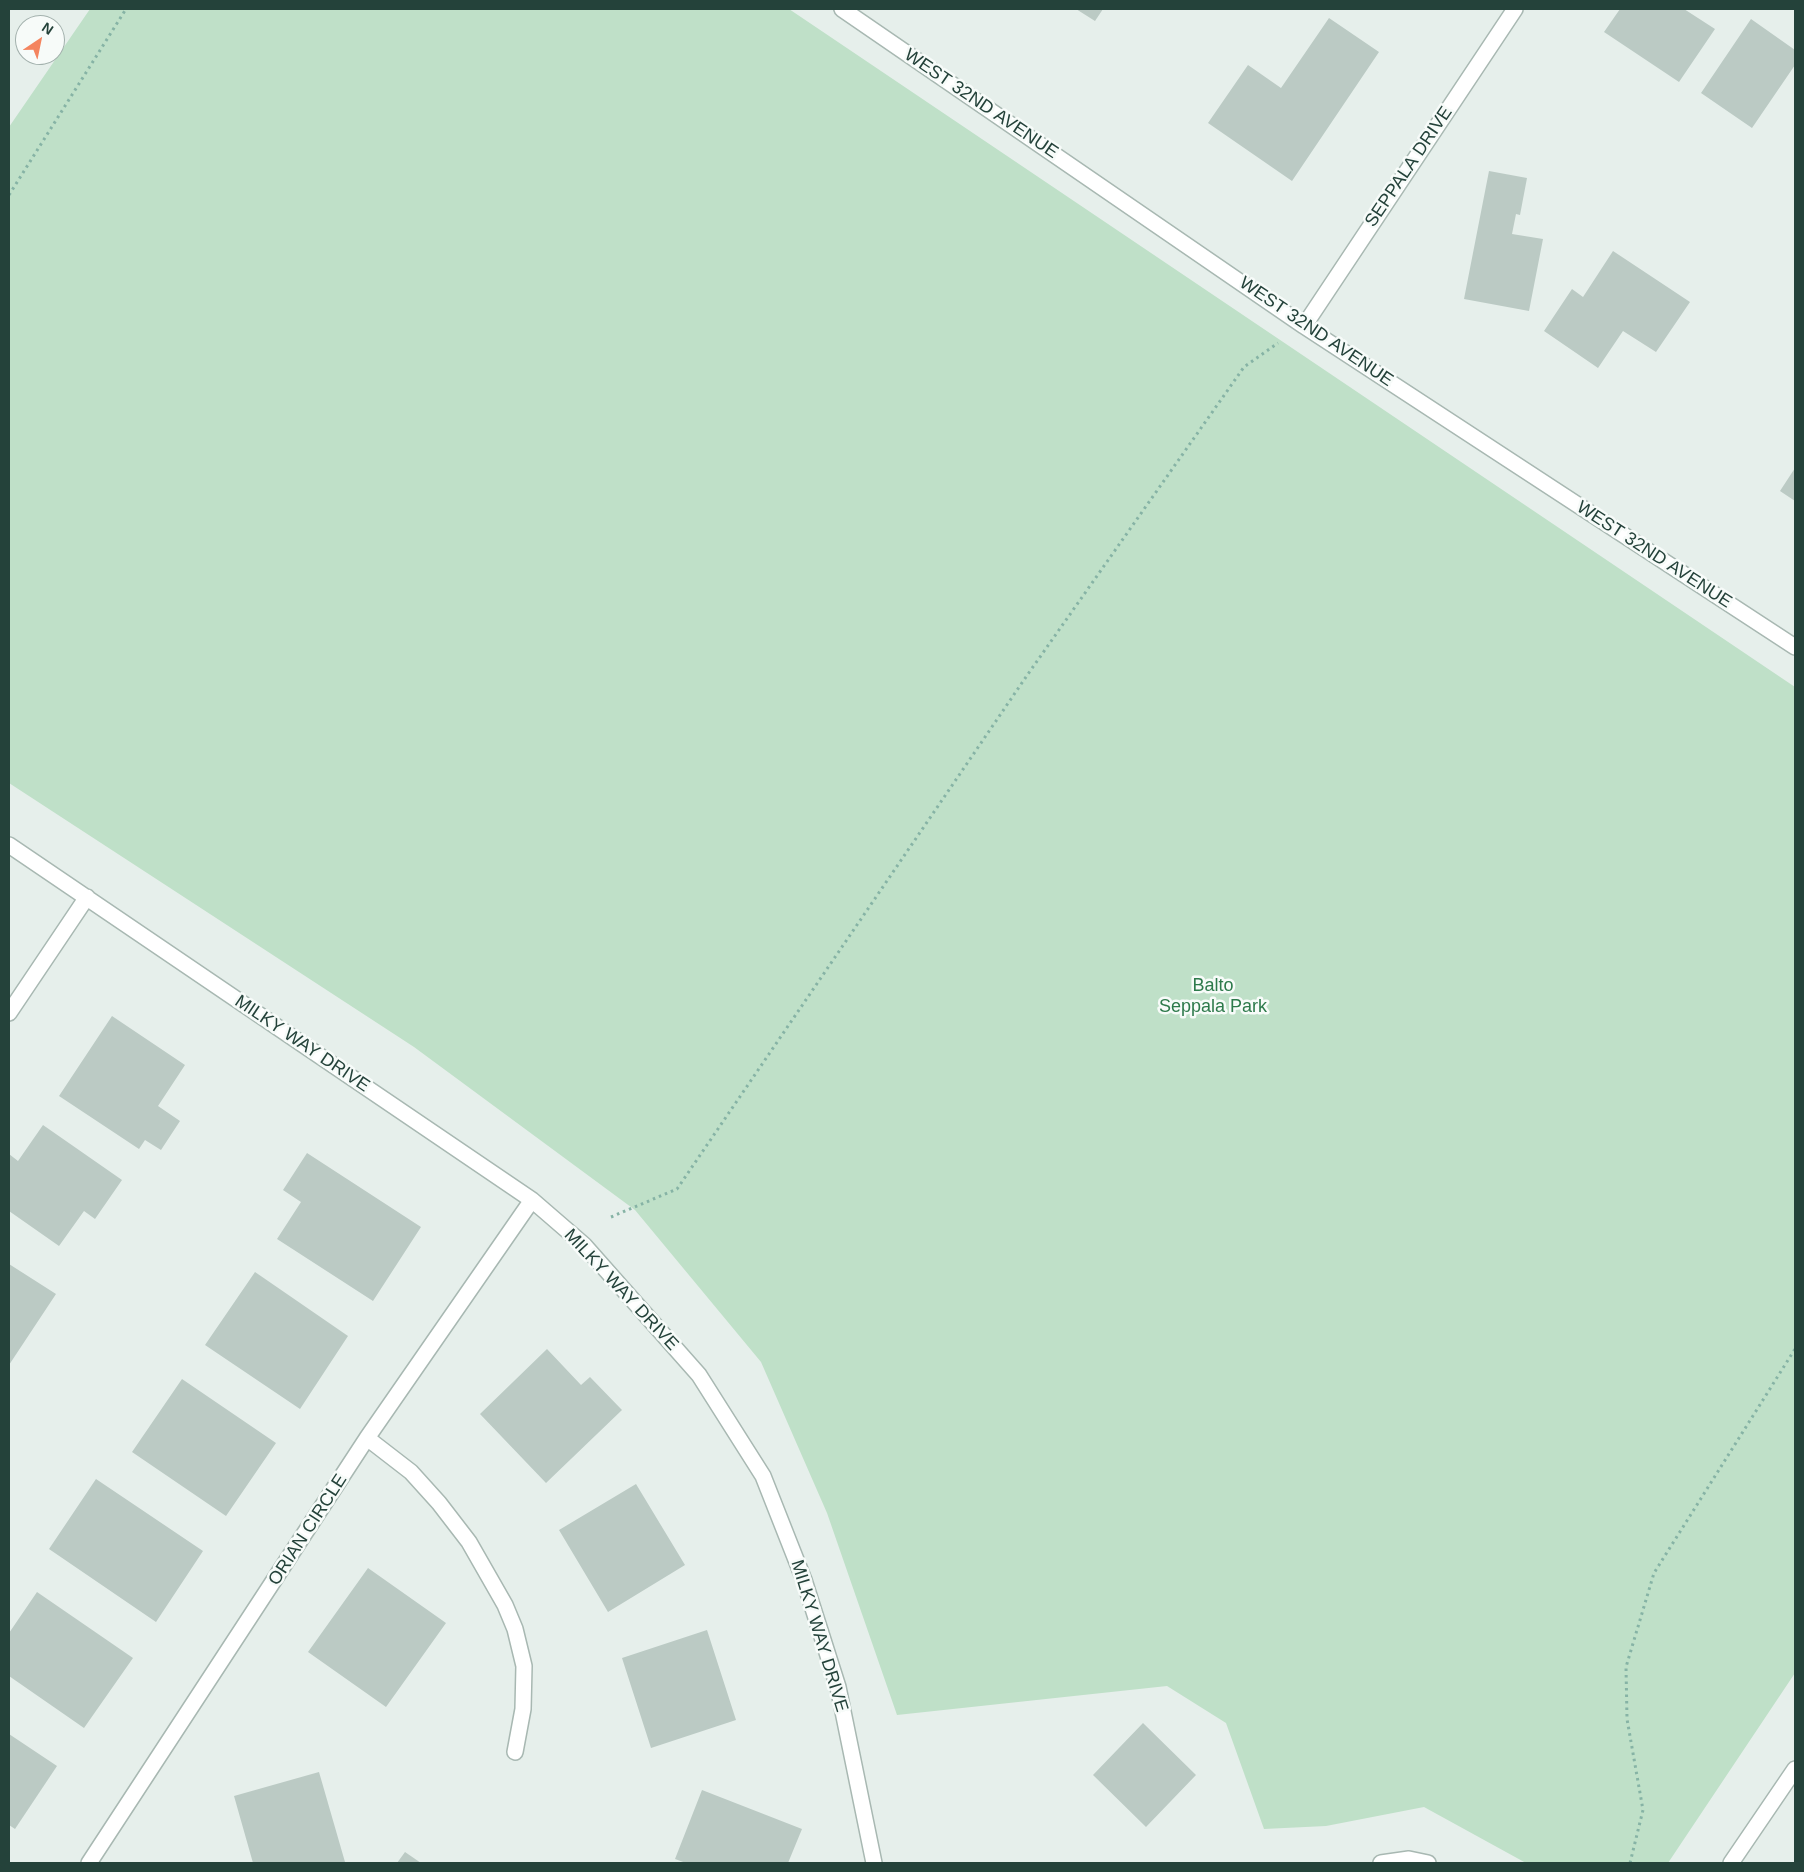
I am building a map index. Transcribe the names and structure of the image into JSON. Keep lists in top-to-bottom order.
{
  "streets": {
    "street": [
      "WEST 32ND AVENUE",
      "SEPPALA DRIVE",
      "MILKY WAY DRIVE",
      "ORIAN CIRCLE"
    ]
  },
  "crossings": [
    ["WEST 32ND AVENUE", "SEPPALA DRIVE"],
    ["MILKY WAY DRIVE", "ORIAN CIRCLE"]
  ],
  "parks": ["Balto Seppala Park"],
  "north": "top right"
}
